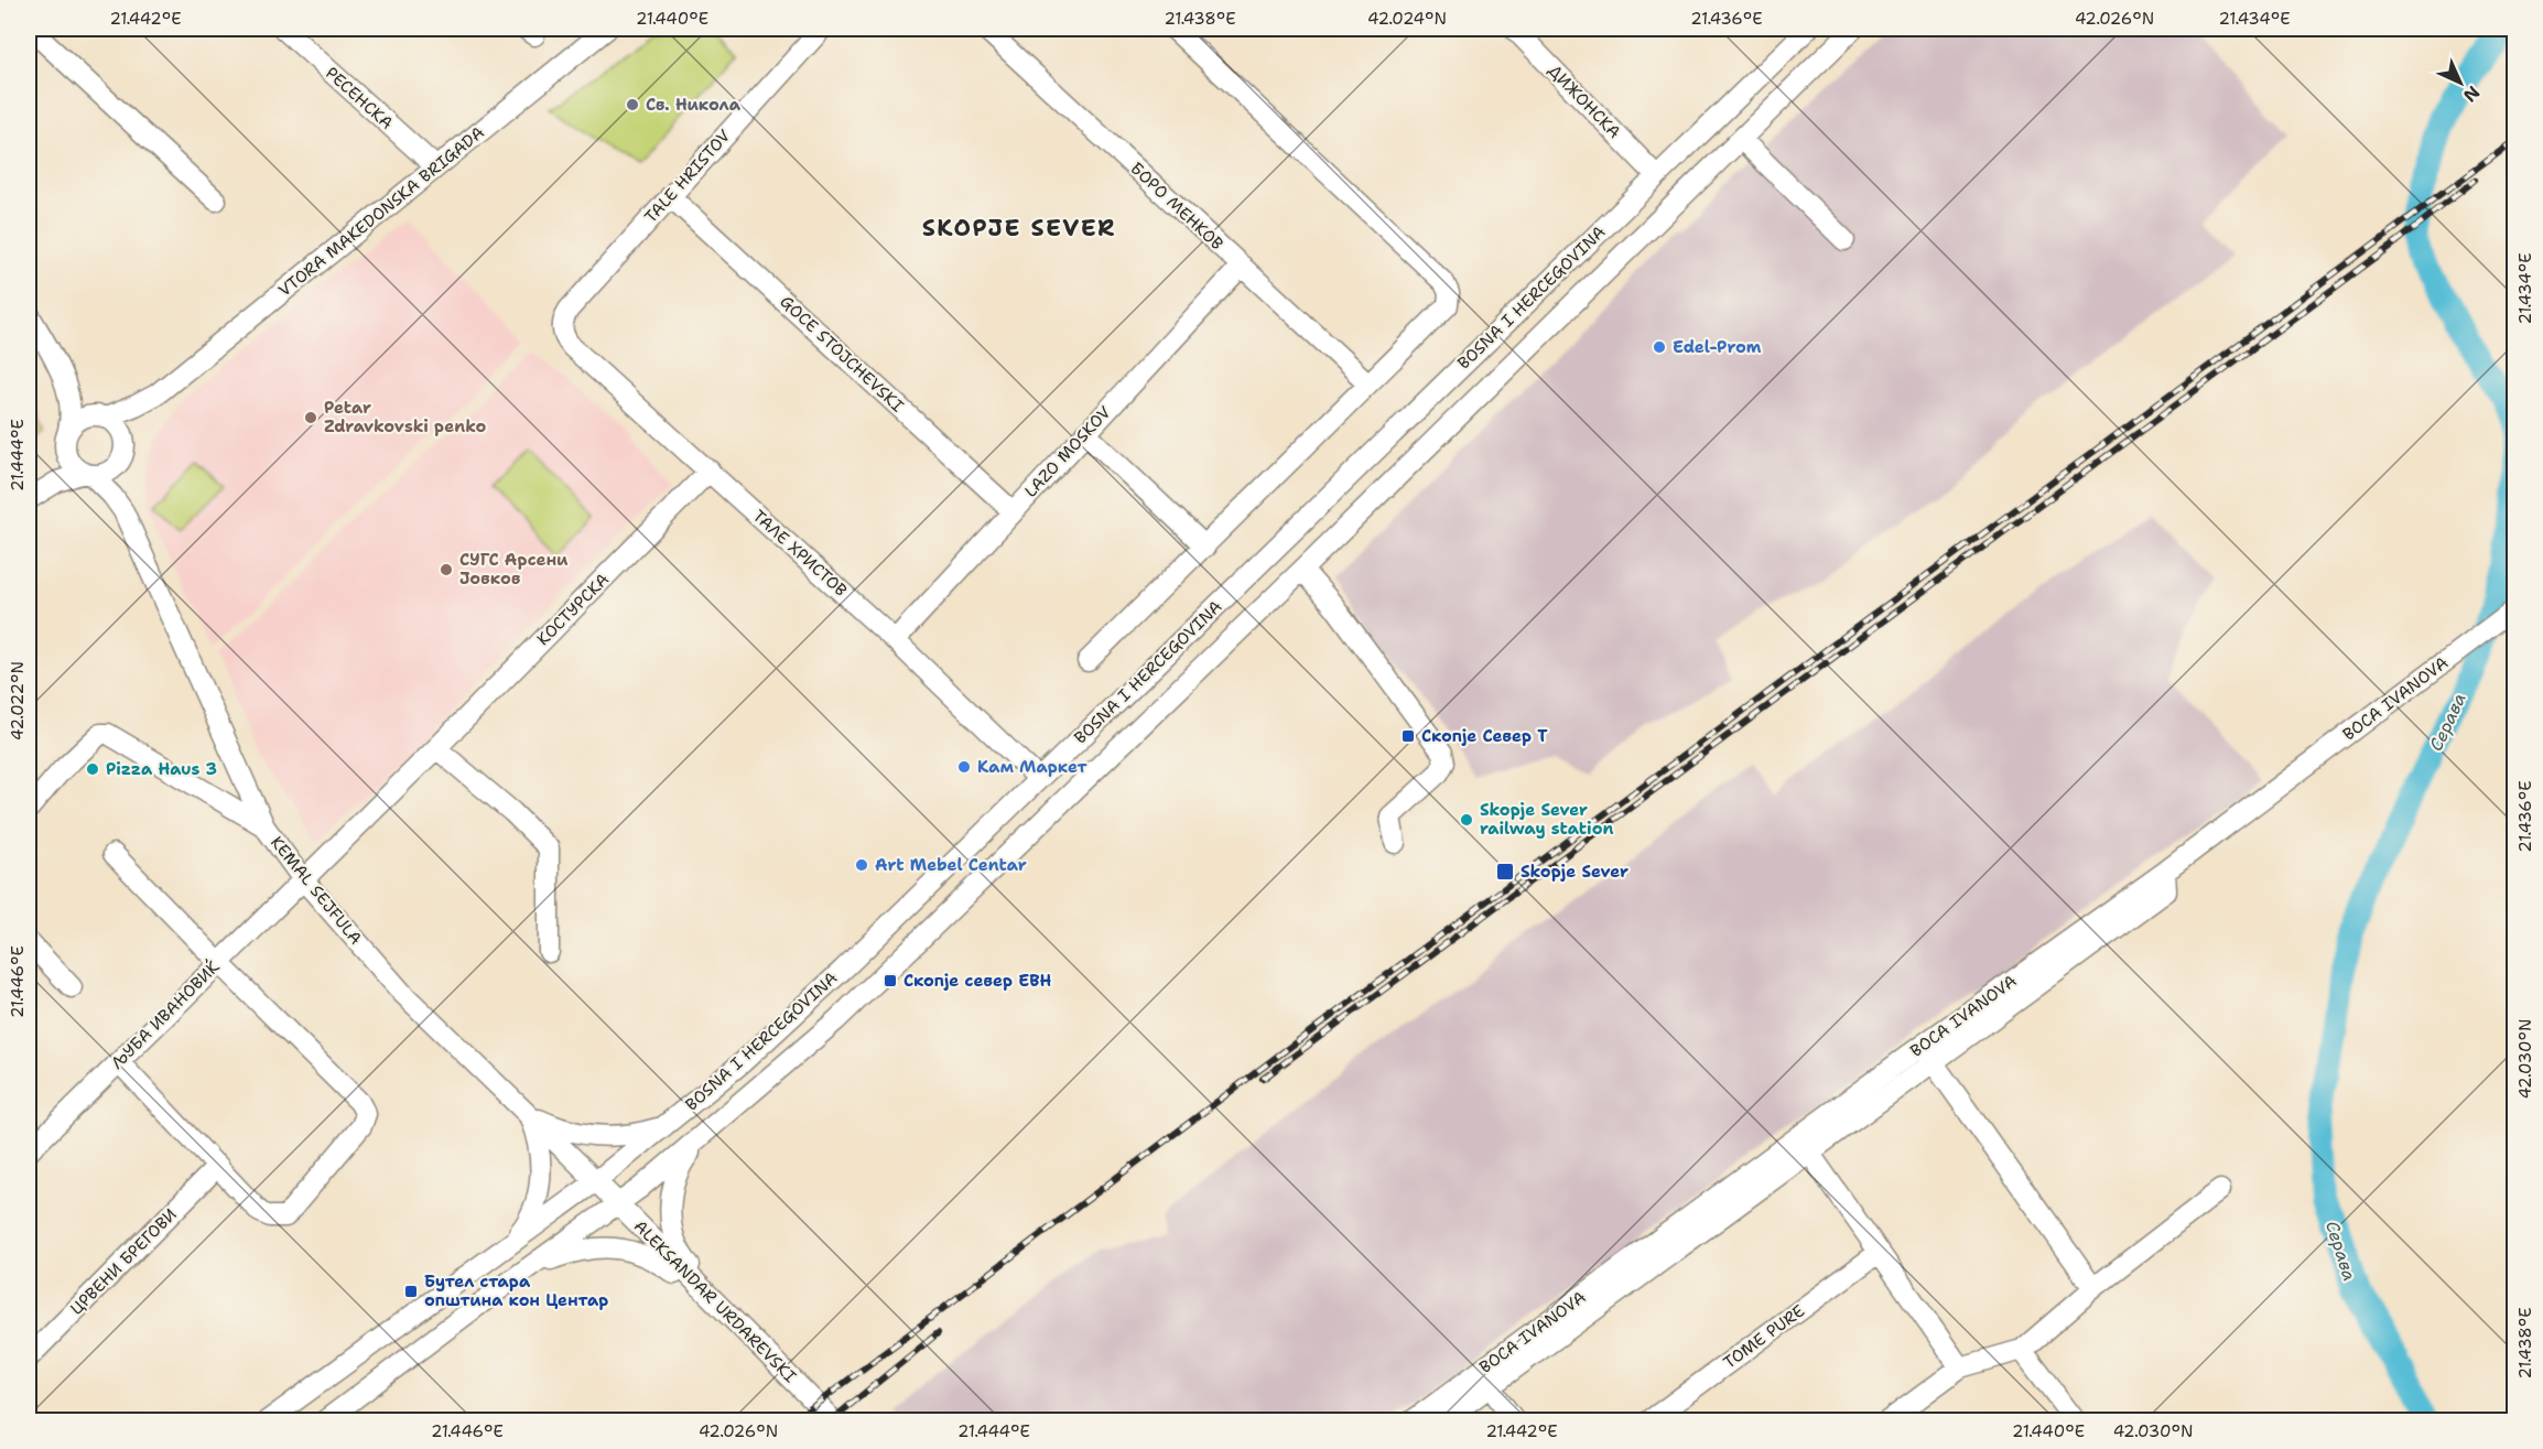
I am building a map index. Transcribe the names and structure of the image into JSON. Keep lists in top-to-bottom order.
{
  "streets": {
    "street": [
      "РЕСЕНСКА",
      "ДИЖОНСКА",
      "TALE HRISTOV",
      "БОРО МЕНКОВ",
      "VTORA MAKEDONSKA BRIGADA",
      "BOSNA I HERCEGOVINA",
      "GOCE STOJCHEVSKI",
      "LAZO MOSKOV",
      "ТАЛЕ ХРИСТОВ",
      "КОСТУРСКА",
      "BOCA IVANOVA",
      "KEMAL SEJFULA",
      "ЉУБА ИВАНОВИЌ",
      "ЦРВЕНИ БРЕГОВИ",
      "ALEKSANDAR URDAREVSKI",
      "TOME PURE"
    ]
  },
  "crossings": [
    ["РЕСЕНСКА", "VTORA MAKEDONSKA BRIGADA"],
    ["ДИЖОНСКА", "BOSNA I HERCEGOVINA"],
    ["TALE HRISTOV", "GOCE STOJCHEVSKI"],
    ["TALE HRISTOV", "ТАЛЕ ХРИСТОВ"],
    ["TALE HRISTOV", "КОСТУРСКА"],
    ["БОРО МЕНКОВ", "LAZO MOSKOV"],
    ["BOSNA I HERCEGOVINA", "ТАЛЕ ХРИСТОВ"],
    ["BOSNA I HERCEGOVINA", "KEMAL SEJFULA"],
    ["BOSNA I HERCEGOVINA", "ALEKSANDAR URDAREVSKI"],
    ["GOCE STOJCHEVSKI", "LAZO MOSKOV"],
    ["LAZO MOSKOV", "ТАЛЕ ХРИСТОВ"],
    ["ТАЛЕ ХРИСТОВ", "КОСТУРСКА"],
    ["КОСТУРСКА", "KEMAL SEJFULA"],
    ["КОСТУРСКА", "ЉУБА ИВАНОВИЌ"],
    ["KEMAL SEJFULA", "ЉУБА ИВАНОВИЌ"],
    ["KEMAL SEJFULA", "ALEKSANDAR URDAREVSKI"]
  ],
  "districts": ["SKOPJE SEVER"],
  "water": ["Серава"],
  "places": {
    "other": [
      "Св. Никола",
      "Edel-Prom",
      "Petar Zdravkovski penko",
      "СУГС Арсени Јовков",
      "Кам Маркет",
      "Pizza Haus 3",
      "Skopje Sever railway station",
      "Art Mebel Centar"
    ],
    "transit": [
      "Скопје Север Т",
      "Skopje Sever",
      "Скопје север ЕВН",
      "Бутел стара општина кон Центар"
    ]
  },
  "north": "bottom right",
  "coordinates": [
    "21.442°E",
    "21.440°E",
    "21.438°E",
    "42.024°N",
    "21.436°E",
    "42.026°N",
    "21.434°E",
    "21.444°E",
    "42.022°N",
    "21.446°E",
    "42.030°N"
  ]
}
